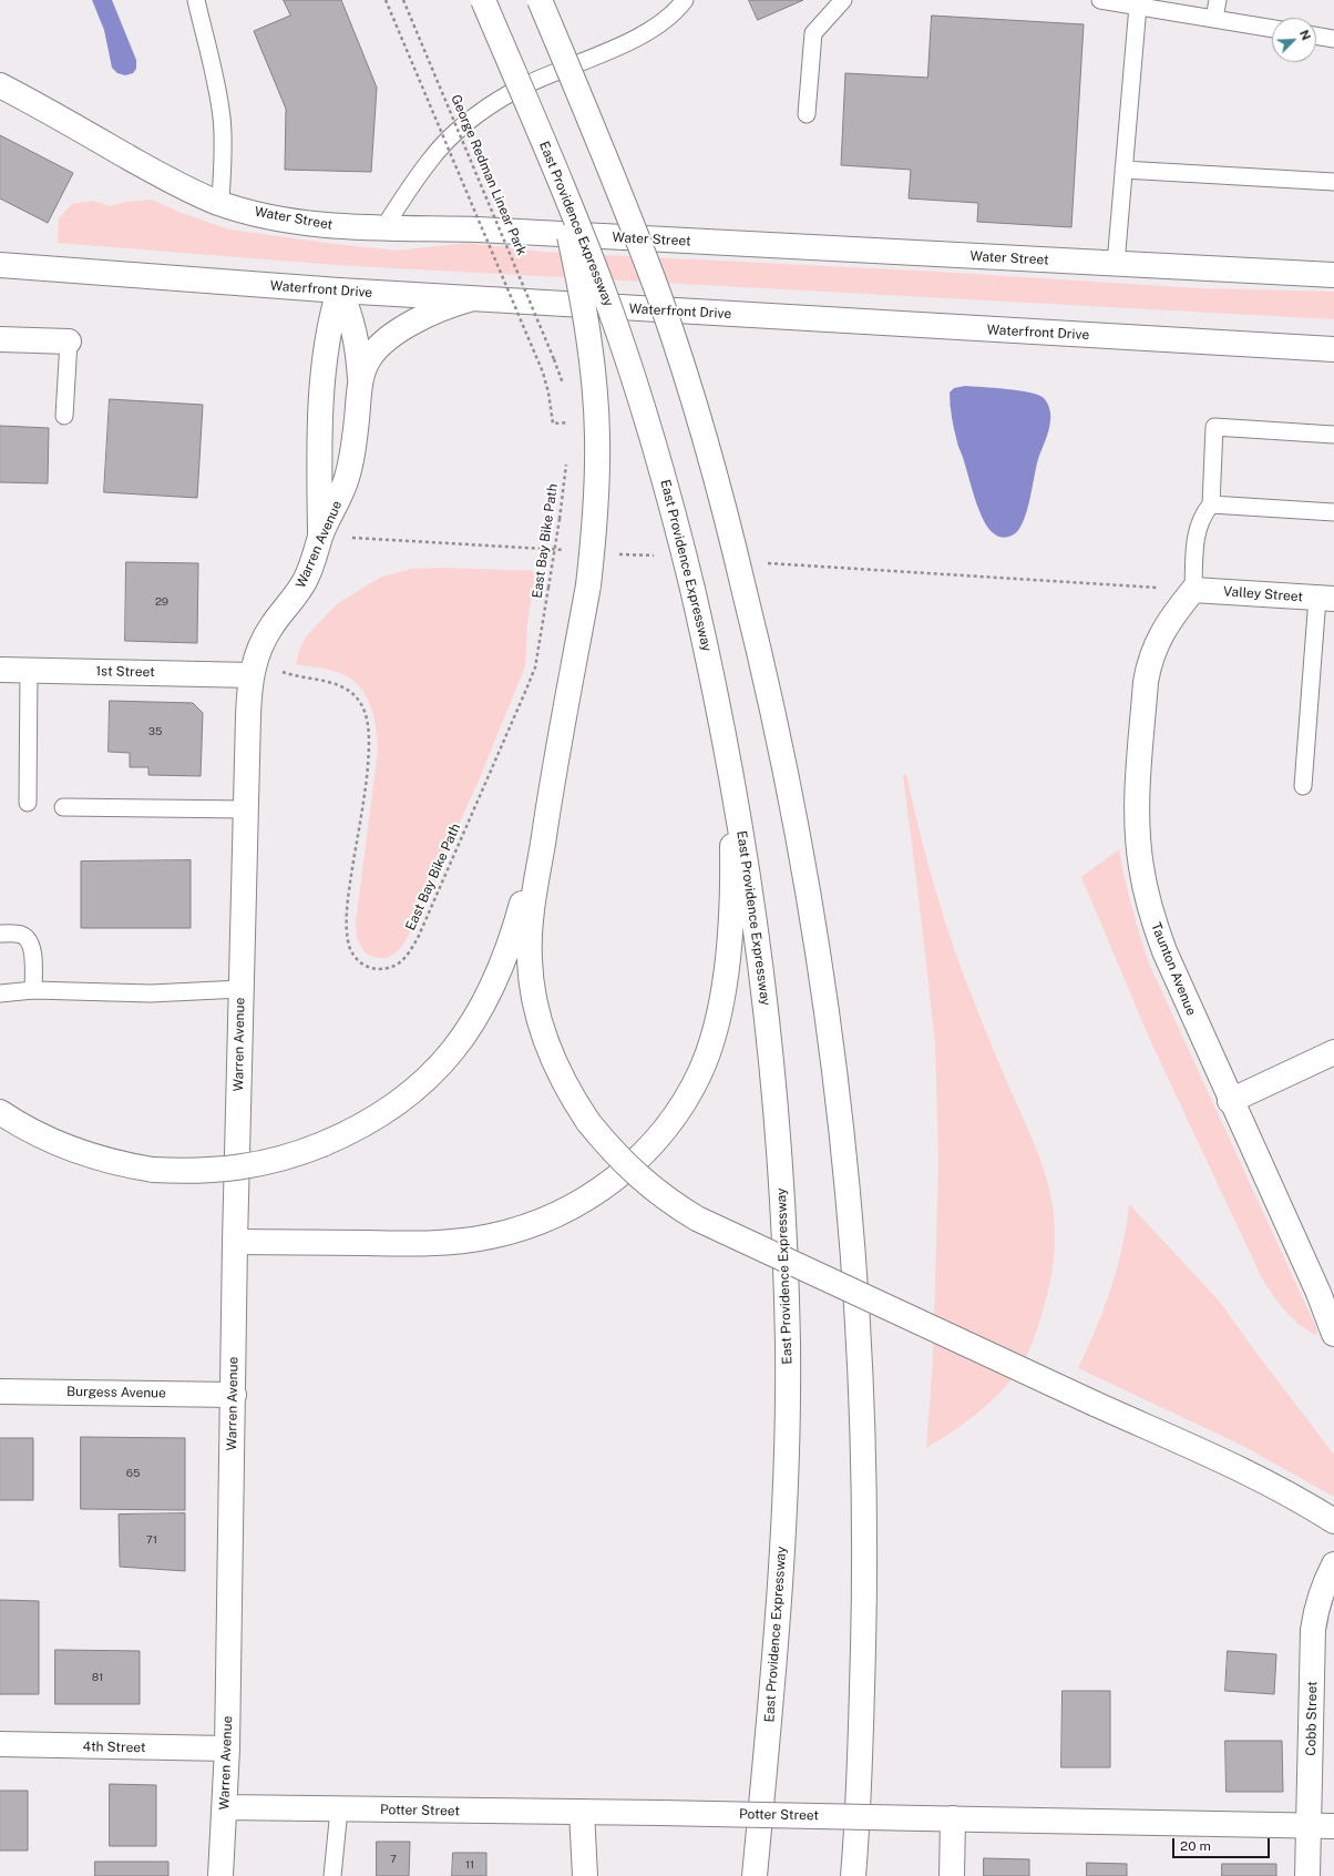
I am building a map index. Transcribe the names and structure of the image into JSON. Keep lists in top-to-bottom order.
{
  "streets": {
    "main road": [
      "Water Street",
      "East Providence Expressway",
      "Waterfront Drive",
      "Warren Avenue",
      "Valley Street",
      "1st Street",
      "Taunton Avenue",
      "Burgess Avenue",
      "Cobb Street",
      "4th Street",
      "Potter Street"
    ],
    "path": ["George Redman Linear Park", "East Bay Bike Path"]
  },
  "crossings": [
    ["Waterfront Drive", "Warren Avenue"],
    ["Warren Avenue", "1st Street"],
    ["Warren Avenue", "Burgess Avenue"],
    ["Warren Avenue", "4th Street"],
    ["Warren Avenue", "Potter Street"],
    ["Valley Street", "Taunton Avenue"],
    ["Cobb Street", "Potter Street"]
  ],
  "house_numbers": [
    "29",
    "35",
    "65",
    "71",
    "81",
    "7",
    "11"
  ],
  "scale_bar": "20 m",
  "north": "top right"
}
